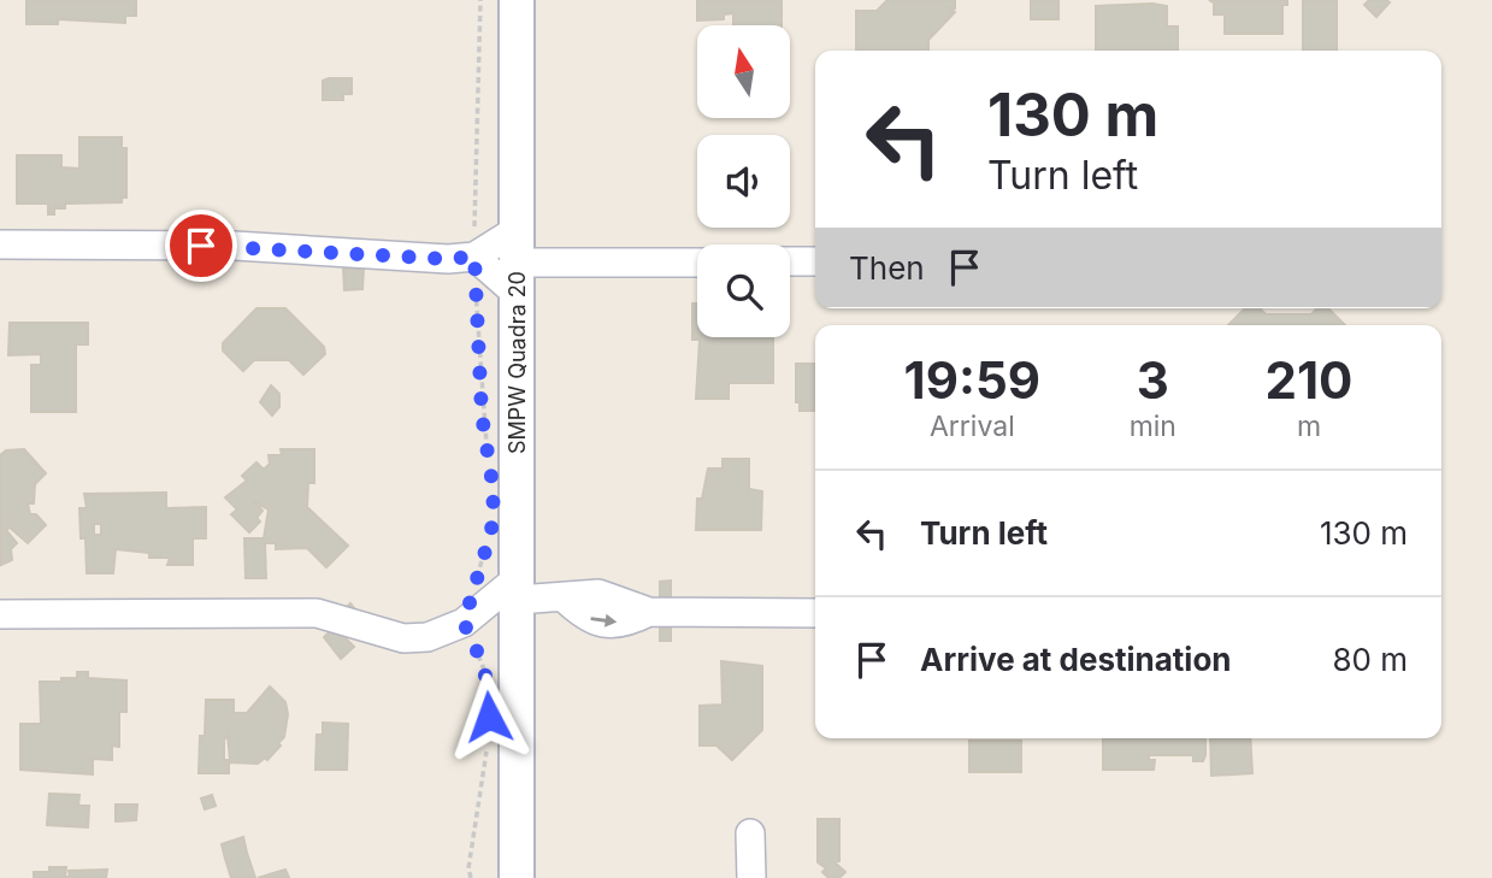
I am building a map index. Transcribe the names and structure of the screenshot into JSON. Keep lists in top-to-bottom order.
{
  "streets": {
    "street": ["SMPW Quadra 20"]
  },
  "north": "top",
  "page": {
    "turn": ["130 m", "Turn left"],
    "then": "Then",
    "eta": [
      "19:59",
      "Arrival",
      "3",
      "min",
      "210",
      "m"
    ],
    "list": [
      {
        "name": "Turn left",
        "value": "130 m"
      },
      {
        "name": "Arrive at destination",
        "value": "80 m"
      }
    ]
  }
}
